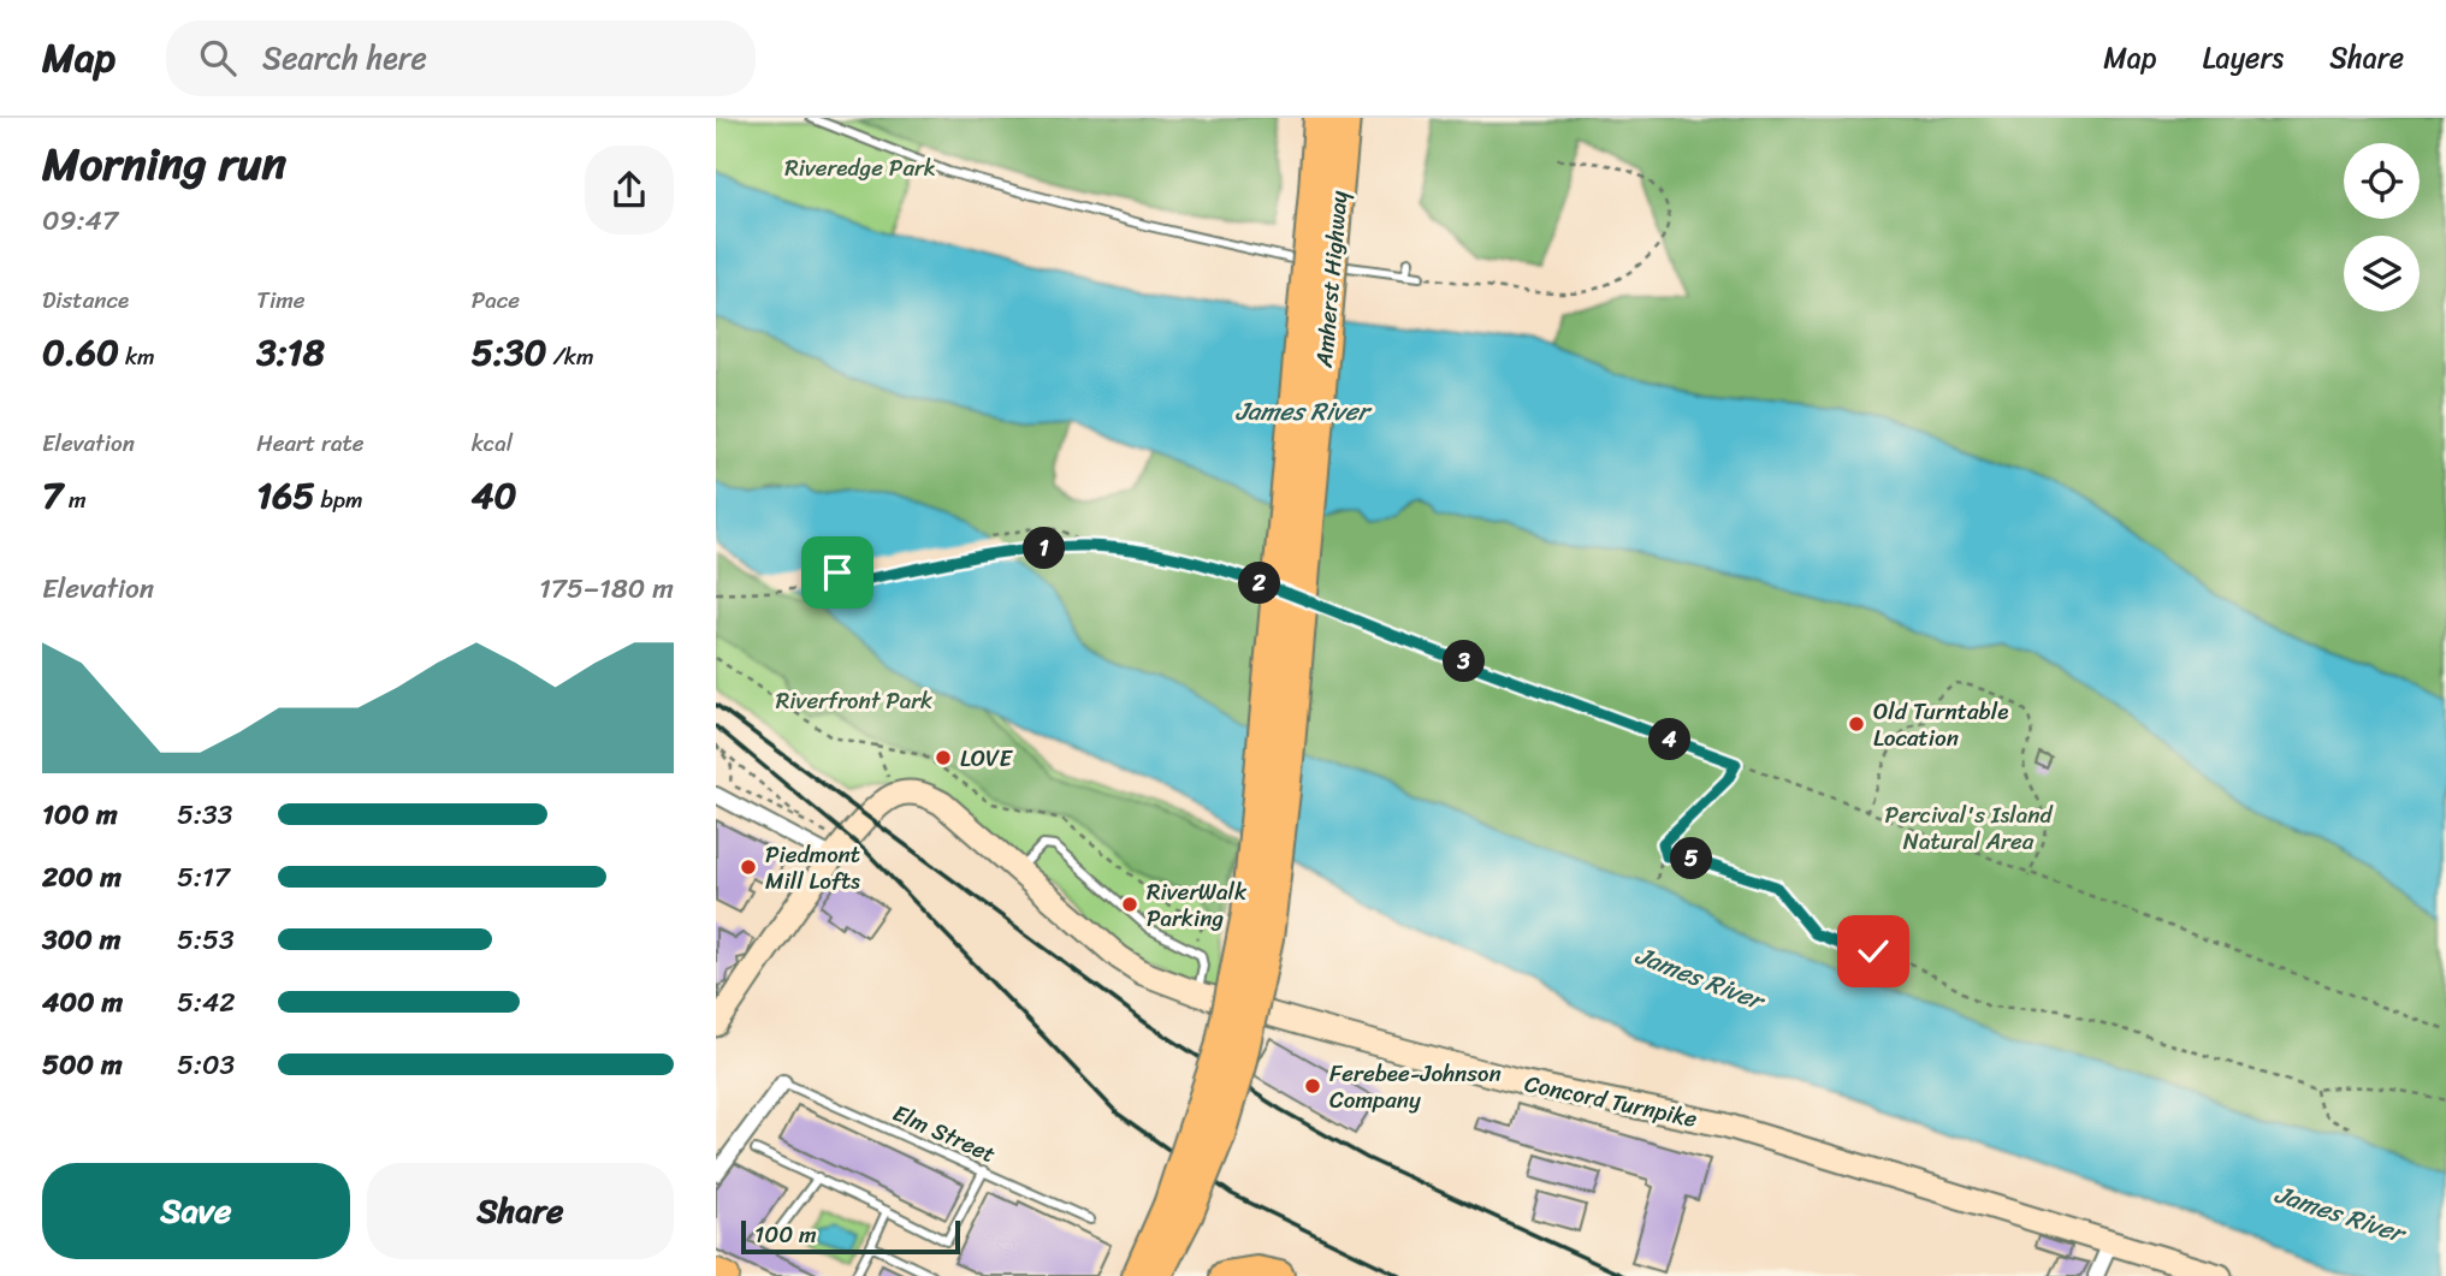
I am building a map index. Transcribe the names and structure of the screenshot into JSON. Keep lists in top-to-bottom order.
{
  "streets": {
    "highway": ["Amherst Highway"],
    "street": ["Concord Turnpike"],
    "lane": ["Elm Street"]
  },
  "water": ["James River"],
  "parks": ["Riveredge Park", "Riverfront Park", "Percival's Island Natural Area"],
  "places": [
    "Old Turntable Location",
    "LOVE",
    "Piedmont Mill Lofts",
    "RiverWalk Parking",
    "Ferebee-Johnson Company"
  ],
  "scale_bar": "100 m",
  "page": {
    "header": "Map",
    "search": "Search here",
    "nav": ["Map", "Layers", "Share"],
    "heading": ["Morning run", "09:47"],
    "stats": [
      ["Distance", "0.60 km"],
      ["Time", "3:18"],
      ["Pace", "5:30 /km"],
      ["Elevation", "7 m"],
      ["Heart rate", "165 bpm"],
      ["kcal", "40"]
    ],
    "pins": [
      "1",
      "2",
      "3",
      "4",
      "5"
    ],
    "chart": ["Elevation", "175–180 m"],
    "list": [
      {
        "name": "100 m",
        "note": "5:33"
      },
      {
        "name": "200 m",
        "note": "5:17"
      },
      {
        "name": "300 m",
        "note": "5:53"
      },
      {
        "name": "400 m",
        "note": "5:42"
      },
      {
        "name": "500 m",
        "note": "5:03"
      }
    ],
    "buttons": ["Save", "Share"],
    "scale": "100 m"
  }
}
